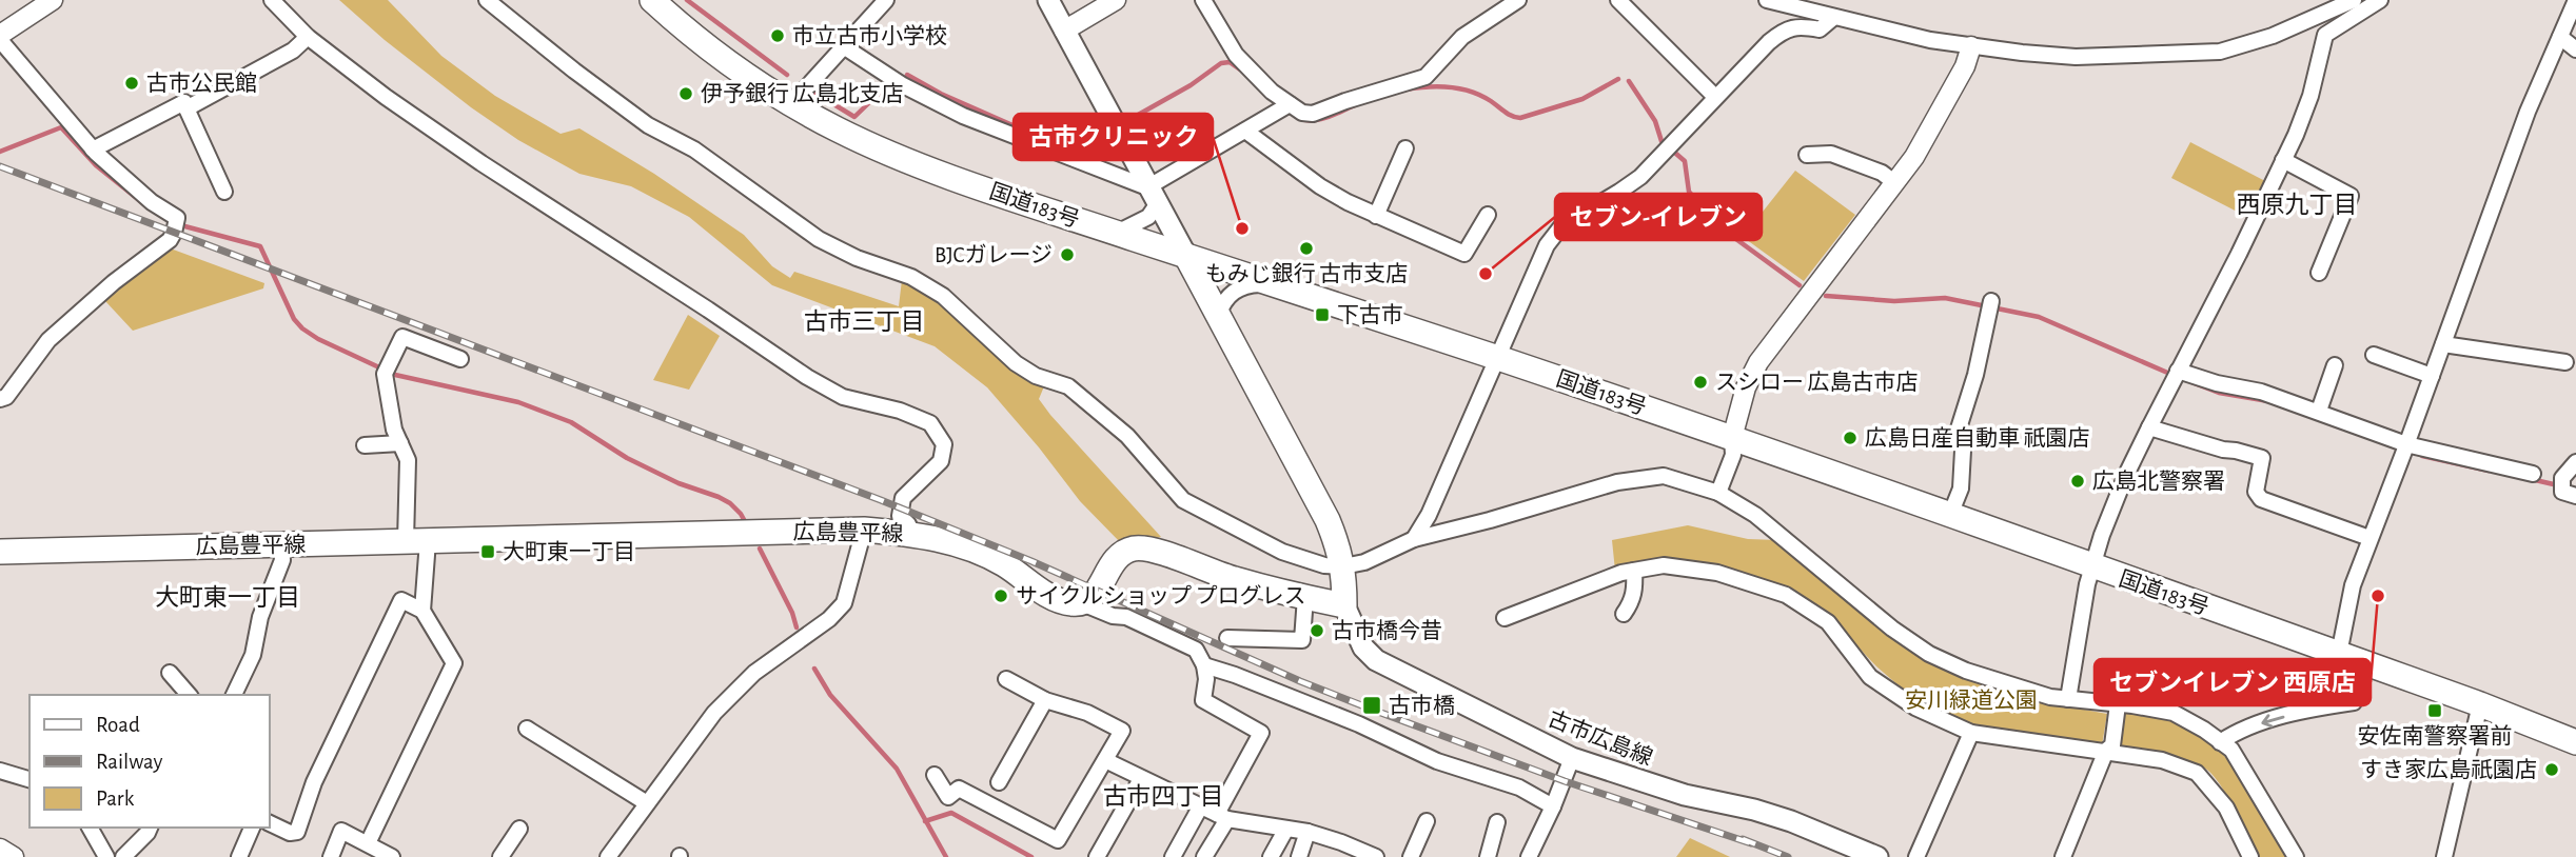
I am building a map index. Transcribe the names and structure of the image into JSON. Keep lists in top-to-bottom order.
{
  "streets": {
    "main road": ["国道183号", "広島豊平線", "古市広島線"]
  },
  "districts": [
    "西原九丁目",
    "古市三丁目",
    "大町東一丁目",
    "古市四丁目"
  ],
  "parks": ["安川緑道公園"],
  "places": {
    "other": [
      "市立古市小学校",
      "古市公民館",
      "伊予銀行 広島北支店",
      "古市クリニック",
      "もみじ銀行 古市支店",
      "BJCガレージ",
      "セブン-イレブン",
      "スシロー 広島古市店",
      "広島日産自動車 祇園店",
      "広島北警察署",
      "サイクルショップ プログレス",
      "セブンイレブン 西原店",
      "古市橋今昔",
      "すき家広島祇園店"
    ],
    "transit": [
      "下古市",
      "大町東一丁目",
      "古市橋",
      "安佐南警察署前"
    ]
  },
  "legend": ["Road", "Railway", "Park"]
}
